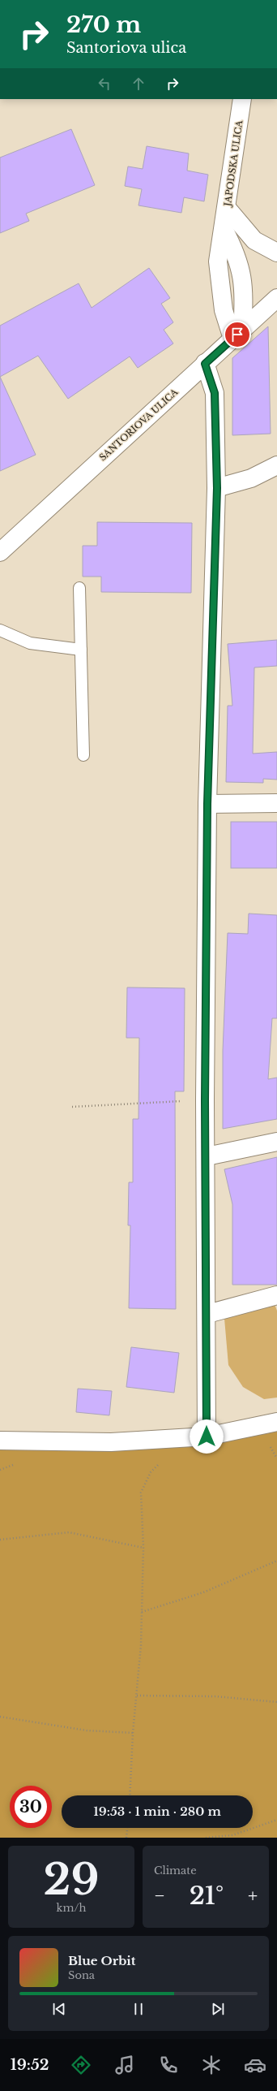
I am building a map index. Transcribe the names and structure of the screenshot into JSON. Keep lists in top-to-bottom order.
{
  "streets": {
    "street": ["JAPODSKA ULICA", "SANTORIOVA ULICA"]
  },
  "crossings": [
    ["JAPODSKA ULICA", "SANTORIOVA ULICA"]
  ],
  "page": {
    "turn": ["270 m", "Santoriova ulica"],
    "limit": "30",
    "trip": "19:53 · 1 min · 280 m",
    "tile": [
      ["29", "km/h"],
      "Climate"
    ],
    "heat": ["−", "21°", "+"],
    "song": ["Blue Orbit", "Sona"],
    "tabs": "19:52"
  }
}
